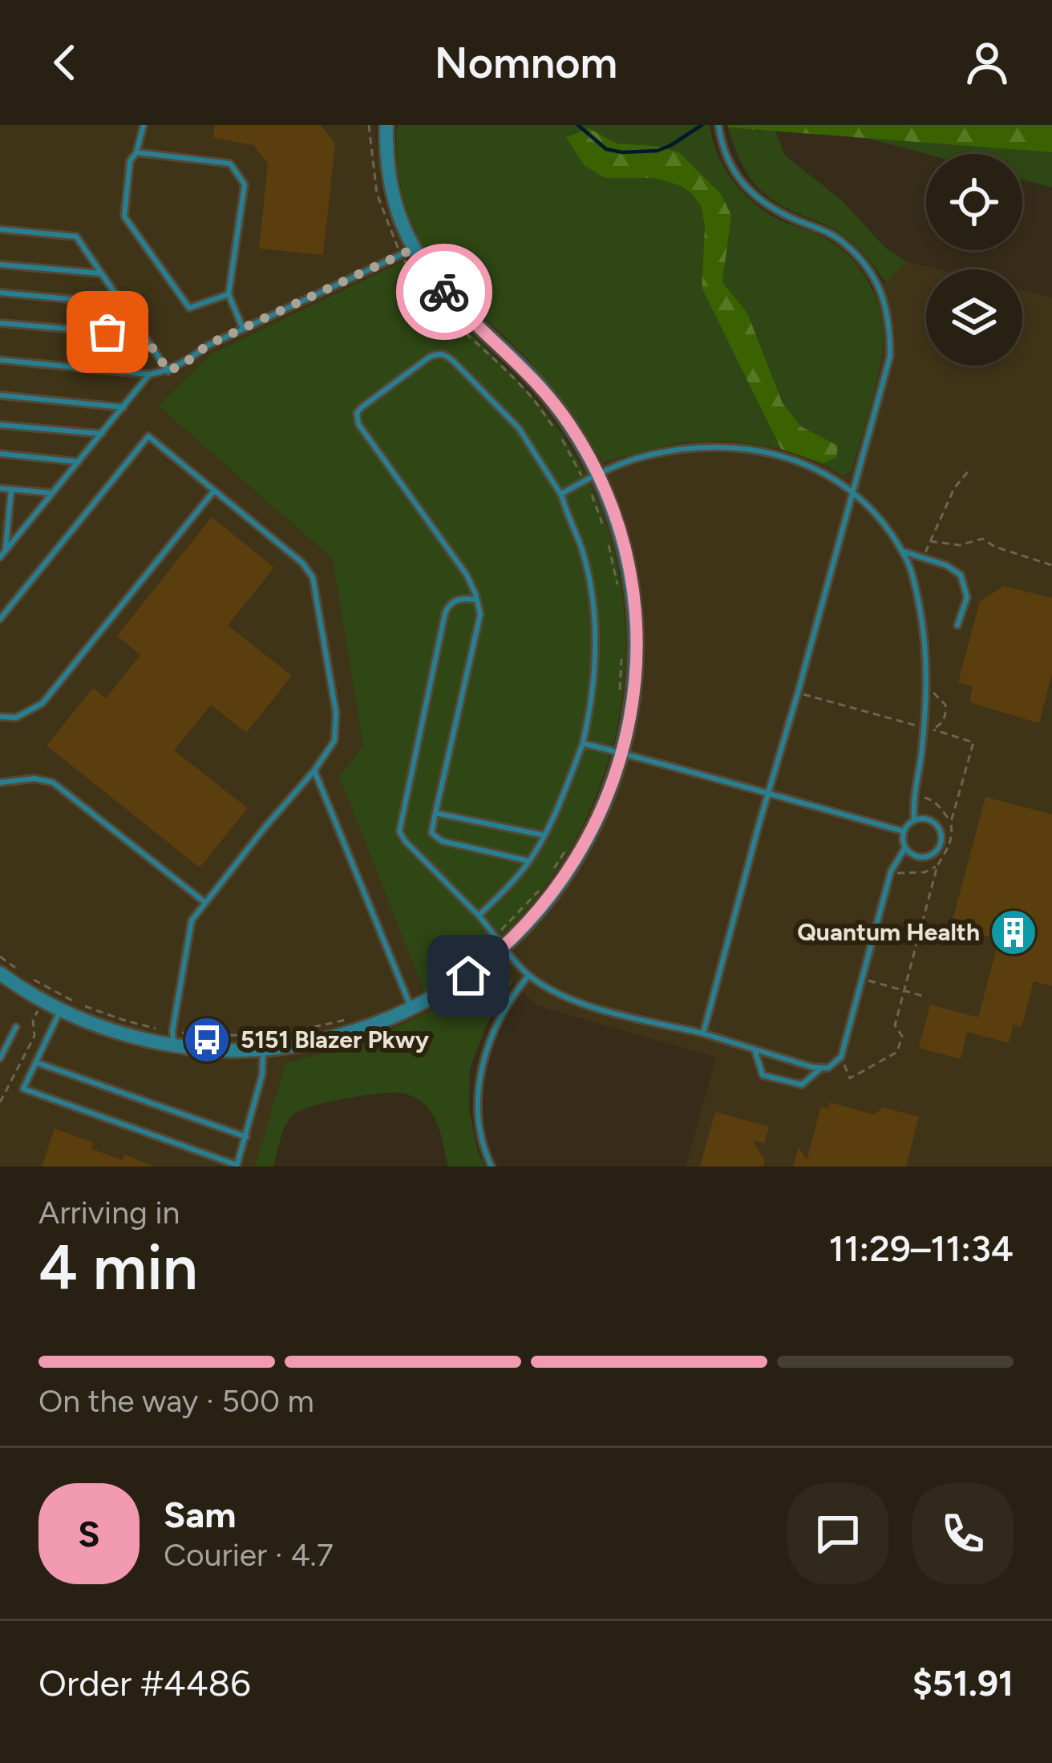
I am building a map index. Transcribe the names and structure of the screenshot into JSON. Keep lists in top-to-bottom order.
{
  "places": {
    "building": ["Quantum Health"],
    "bus stop": ["5151 Blazer Pkwy"]
  },
  "page": {
    "header": "Nomnom",
    "heading": ["4 min", "Arriving in", "11:29–11:34"],
    "panel": [
      "Sam",
      "Courier · 4.7",
      "Order #4486",
      "$51.91"
    ],
    "bar": "On the way · 500 m",
    "round": "S"
  }
}
